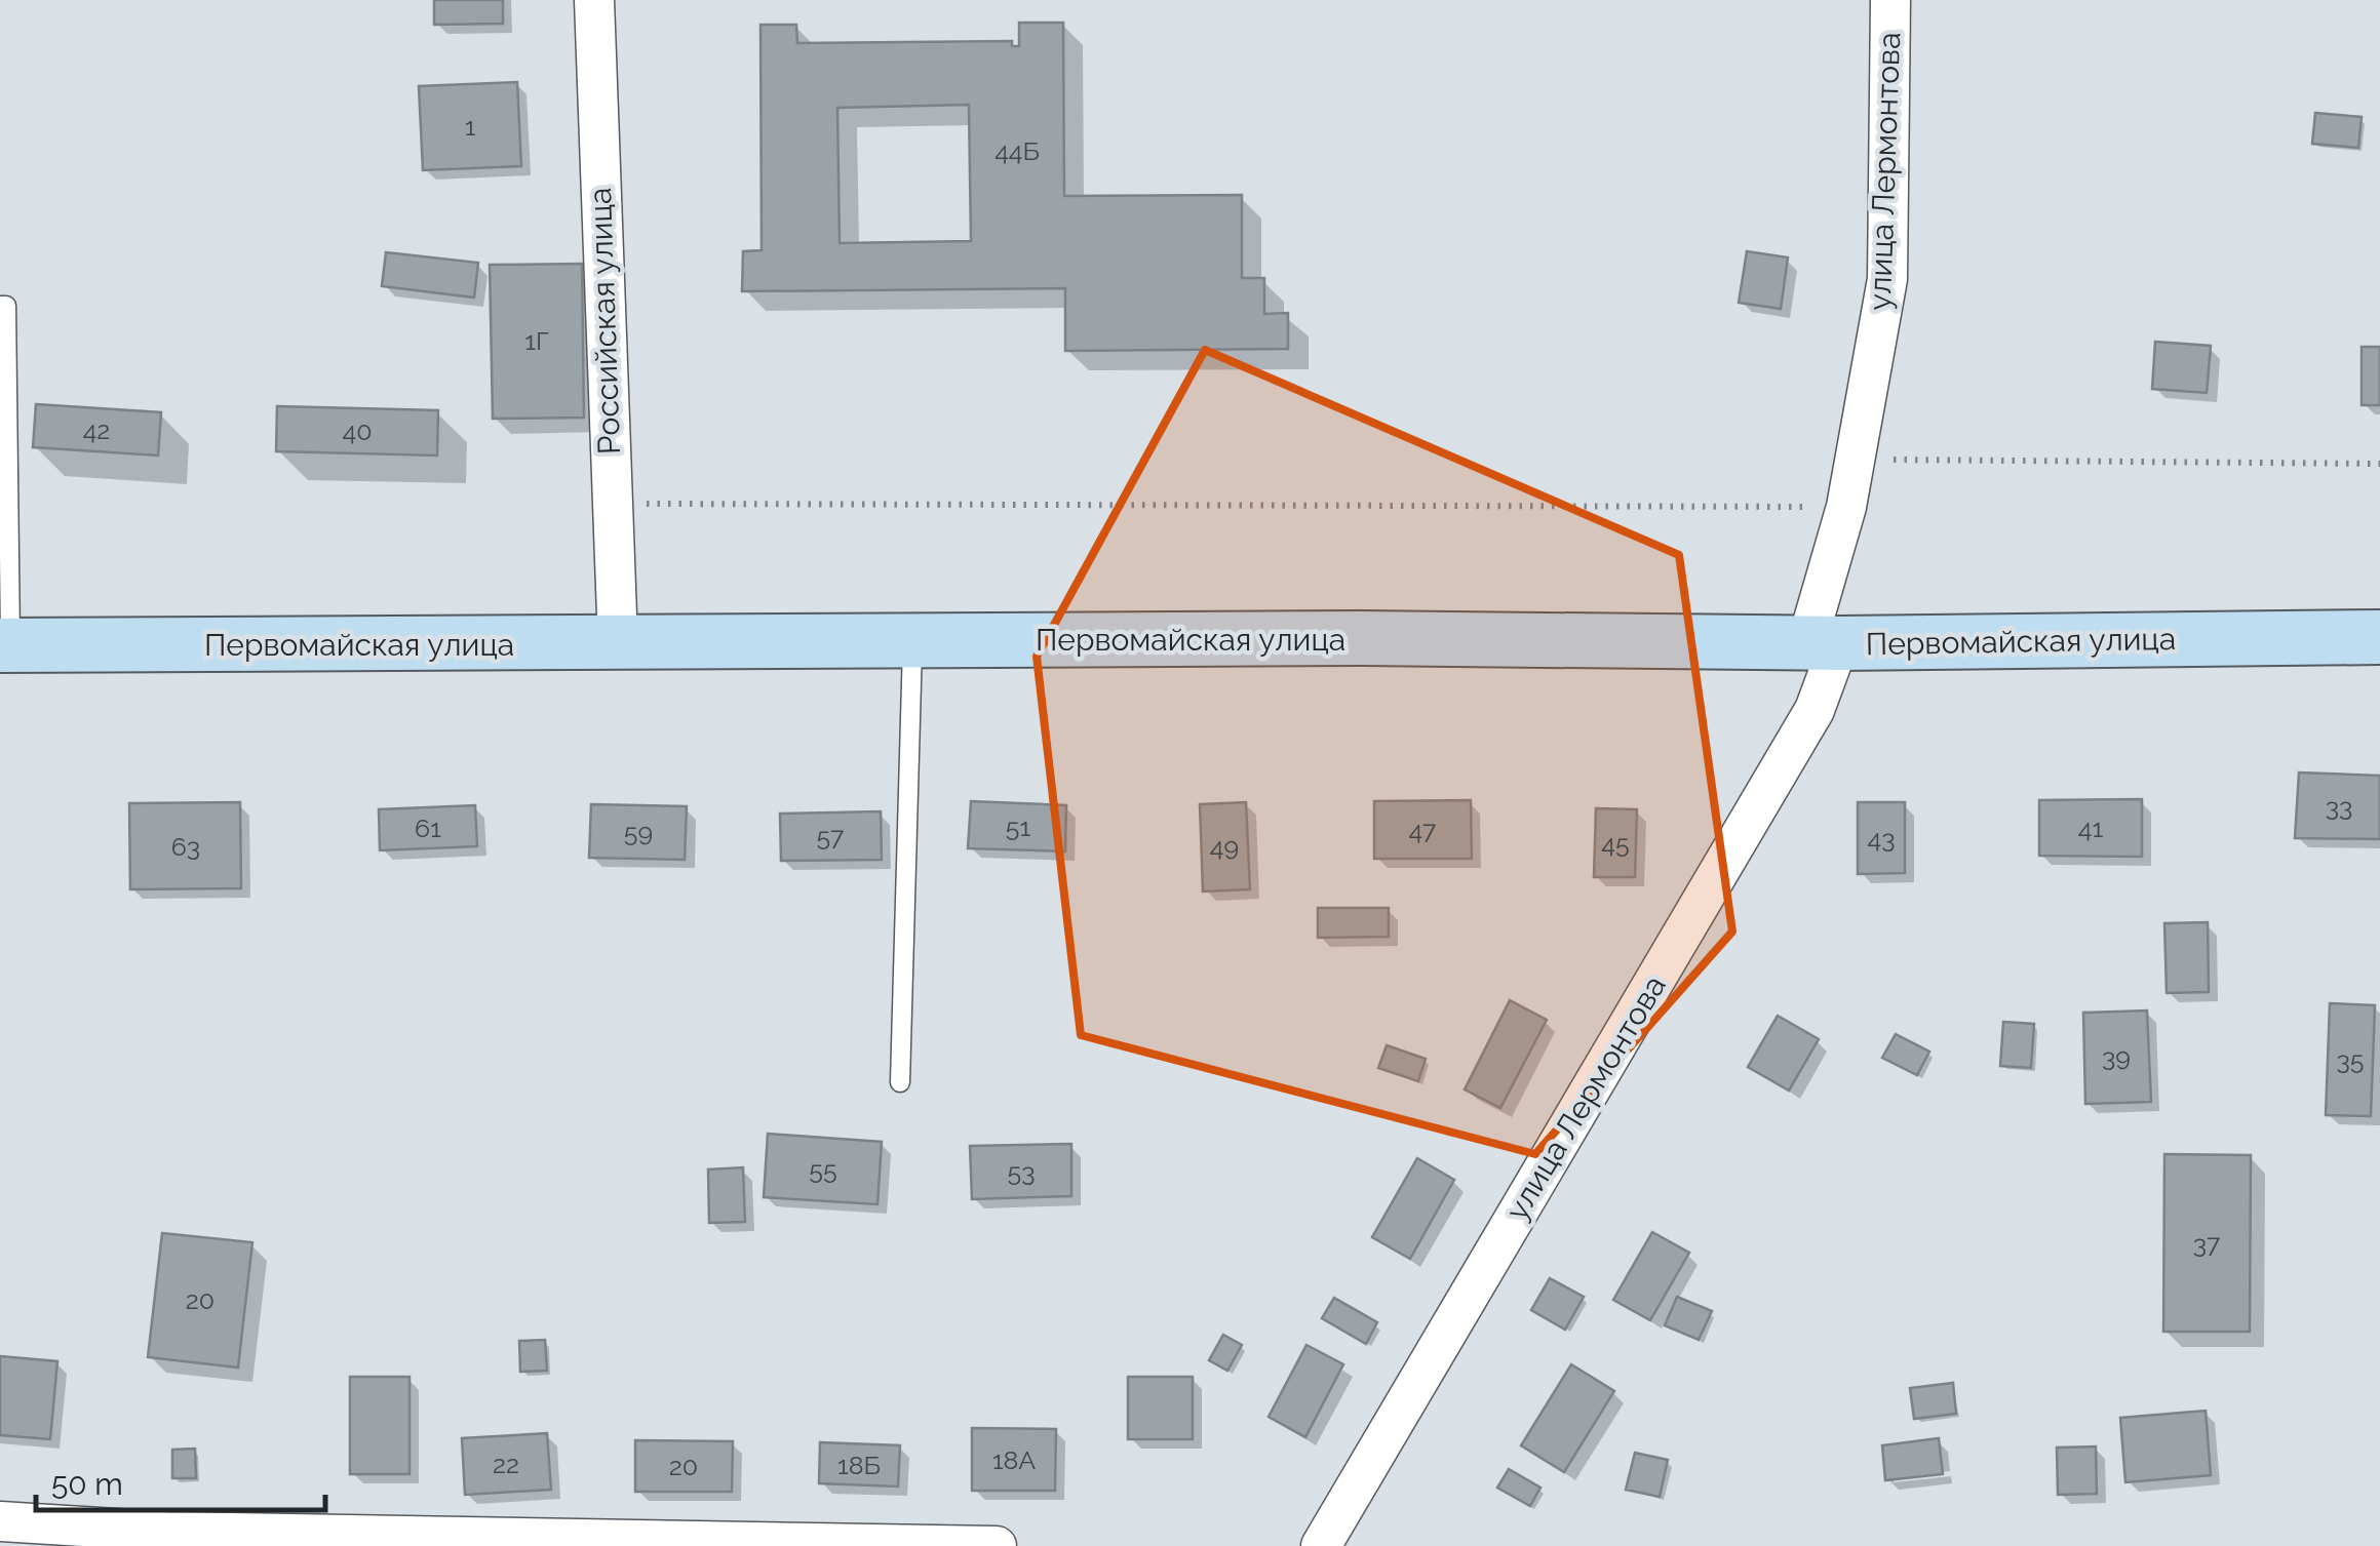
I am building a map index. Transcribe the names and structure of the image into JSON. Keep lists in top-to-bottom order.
{
  "streets": {
    "street": ["улица Лермонтова", "Российская улица", "Первомайская улица"]
  },
  "crossings": [
    ["улица Лермонтова", "Первомайская улица"],
    ["Российская улица", "Первомайская улица"]
  ],
  "house_numbers": [
    "1",
    "44Б",
    "1Г",
    "42",
    "40",
    "33",
    "51",
    "61",
    "41",
    "47",
    "59",
    "57",
    "43",
    "45",
    "63",
    "49",
    "39",
    "35",
    "55",
    "53",
    "37",
    "20",
    "18А",
    "22",
    "18Б",
    "20"
  ],
  "scale_bar": "50 m"
}
